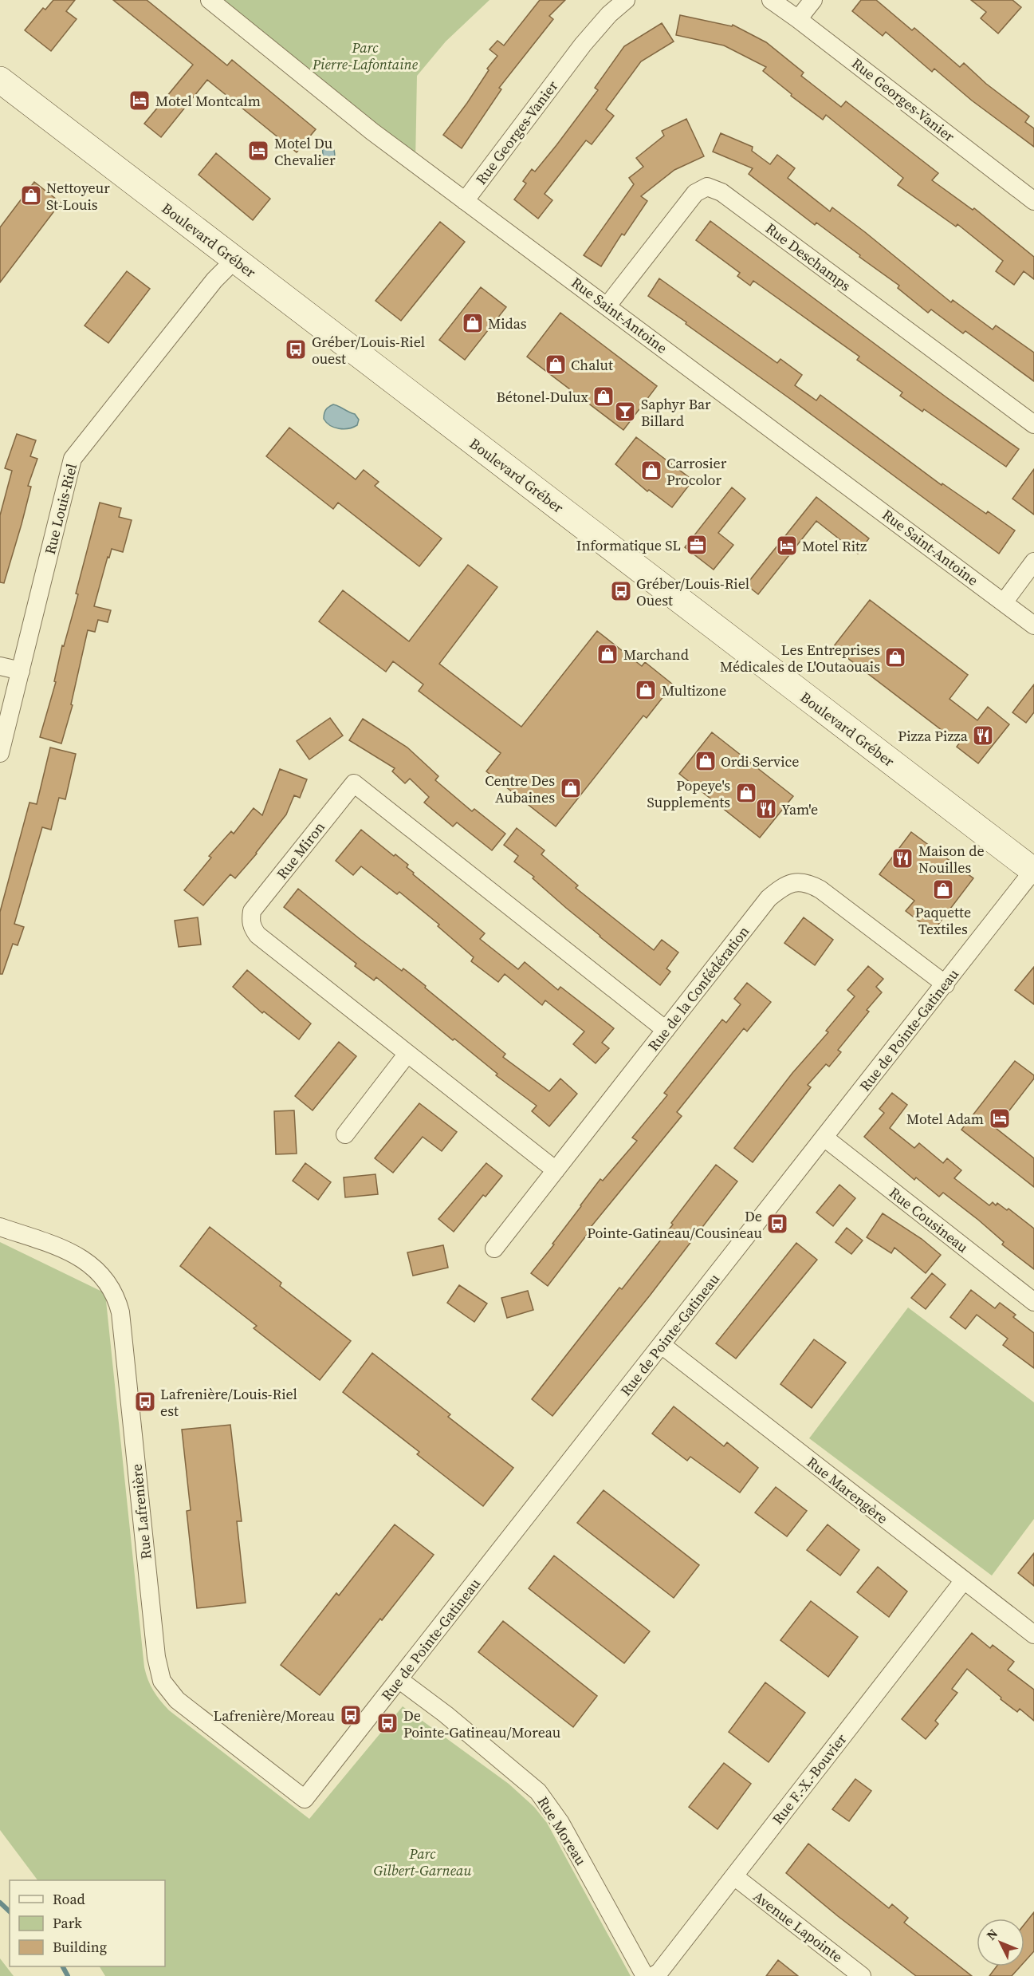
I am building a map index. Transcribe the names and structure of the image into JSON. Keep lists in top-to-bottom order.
{
  "streets": {
    "main road": ["Boulevard Gréber"],
    "street": [
      "Rue Georges-Vanier",
      "Rue Deschamps",
      "Rue Saint-Antoine",
      "Rue Louis-Riel",
      "Rue Miron",
      "Rue de la Confédération",
      "Rue de Pointe-Gatineau",
      "Rue Cousineau",
      "Rue Marengère",
      "Rue Lafrenière",
      "Rue F.-X.-Bouvier",
      "Rue Moreau",
      "Avenue Lapointe"
    ]
  },
  "crossings": [
    ["Rue Georges-Vanier", "Rue Saint-Antoine"],
    ["Boulevard Gréber", "Rue Louis-Riel"],
    ["Boulevard Gréber", "Rue de Pointe-Gatineau"],
    ["Rue Deschamps", "Rue Saint-Antoine"],
    ["Rue Miron", "Rue de la Confédération"],
    ["Rue de la Confédération", "Rue de Pointe-Gatineau"],
    ["Rue de Pointe-Gatineau", "Rue Cousineau"],
    ["Rue de Pointe-Gatineau", "Rue Marengère"],
    ["Rue de Pointe-Gatineau", "Rue Lafrenière"],
    ["Rue de Pointe-Gatineau", "Rue Moreau"],
    ["Rue Marengère", "Rue F.-X.-Bouvier"],
    ["Rue F.-X.-Bouvier", "Avenue Lapointe"]
  ],
  "parks": ["Parc Pierre-Lafontaine", "Parc Gilbert-Garneau"],
  "places": {
    "hotel": [
      "Motel Montcalm",
      "Motel Du Chevalier",
      "Motel Ritz",
      "Motel Adam"
    ],
    "shop": [
      "Nettoyeur St-Louis",
      "Midas",
      "Chalut",
      "Bétonel-Dulux",
      "Carrosier Procolor",
      "Marchand",
      "Les Entreprises Médicales de L'Outaouais",
      "Multizone",
      "Ordi Service",
      "Centre Des Aubaines",
      "Popeye's Supplements",
      "Paquette Textiles"
    ],
    "bus stop": [
      "Gréber/Louis-Riel ouest",
      "Gréber/Louis-Riel Ouest",
      "De Pointe-Gatineau/Cousineau",
      "Lafrenière/Louis-Riel est",
      "Lafrenière/Moreau",
      "De Pointe-Gatineau/Moreau"
    ],
    "bar": ["Saphyr Bar Billard"],
    "office": ["Informatique SL"],
    "restaurant": ["Pizza Pizza", "Yam'e", "Maison de Nouilles"]
  },
  "legend": ["Road", "Park", "Building"],
  "north": "top left"
}
